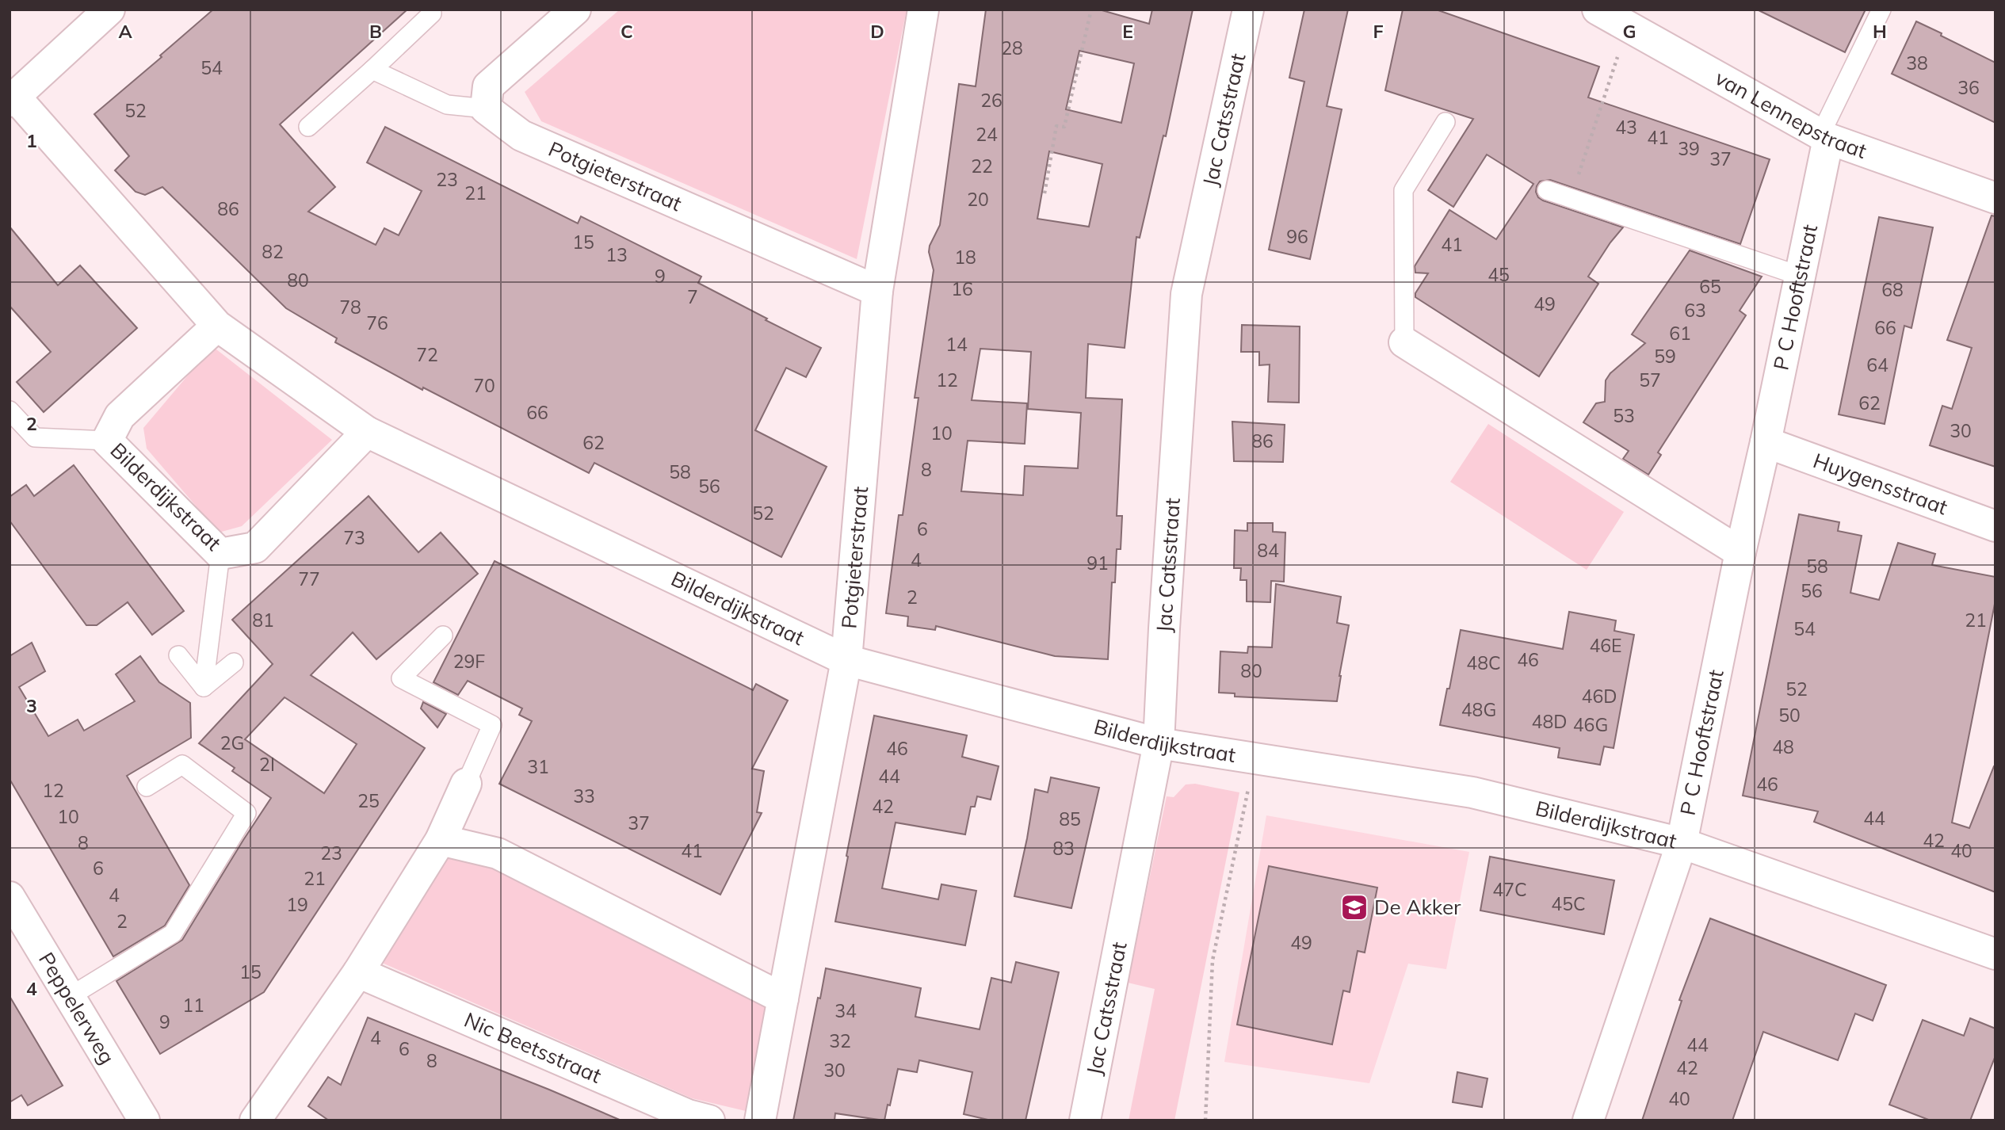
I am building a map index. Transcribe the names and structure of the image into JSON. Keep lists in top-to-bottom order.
{
  "streets": {
    "street": [
      "van Lennepstraat",
      "Jac Catsstraat",
      "Potgieterstraat",
      "P C Hooftstraat",
      "Huygensstraat",
      "Bilderdijkstraat",
      "Peppelerweg",
      "Nic Beetsstraat"
    ]
  },
  "crossings": [
    ["van Lennepstraat", "P C Hooftstraat"],
    ["Jac Catsstraat", "Bilderdijkstraat"],
    ["Potgieterstraat", "Bilderdijkstraat"],
    ["P C Hooftstraat", "Huygensstraat"],
    ["P C Hooftstraat", "Bilderdijkstraat"]
  ],
  "places": {
    "school or university": ["De Akker"]
  },
  "house_numbers": [
    "28",
    "38",
    "54",
    "36",
    "26",
    "52",
    "43",
    "24",
    "41",
    "39",
    "37",
    "22",
    "23",
    "21",
    "20",
    "86",
    "96",
    "15",
    "41",
    "82",
    "13",
    "18",
    "45",
    "9",
    "80",
    "65",
    "16",
    "68",
    "7",
    "49",
    "78",
    "63",
    "76",
    "66",
    "61",
    "14",
    "72",
    "59",
    "64",
    "12",
    "57",
    "70",
    "62",
    "66",
    "53",
    "30",
    "10",
    "86",
    "62",
    "8",
    "58",
    "56",
    "52",
    "6",
    "73",
    "84",
    "4",
    "91",
    "58",
    "77",
    "56",
    "2",
    "81",
    "21",
    "54",
    "46E",
    "46",
    "29F",
    "48C",
    "80",
    "52",
    "46D",
    "48G",
    "50",
    "48D",
    "46G",
    "2G",
    "48",
    "46",
    "2I",
    "31",
    "44",
    "46",
    "12",
    "33",
    "25",
    "42",
    "10",
    "44",
    "85",
    "37",
    "42",
    "8",
    "83",
    "41",
    "40",
    "23",
    "6",
    "21",
    "47C",
    "4",
    "45C",
    "19",
    "2",
    "49",
    "15",
    "11",
    "34",
    "9",
    "4",
    "32",
    "44",
    "6",
    "8",
    "42",
    "30",
    "40"
  ],
  "grid": {
    "columns": [
      "A",
      "B",
      "C",
      "D",
      "E",
      "F",
      "G",
      "H"
    ],
    "rows": [
      "1",
      "2",
      "3",
      "4"
    ]
  }
}
